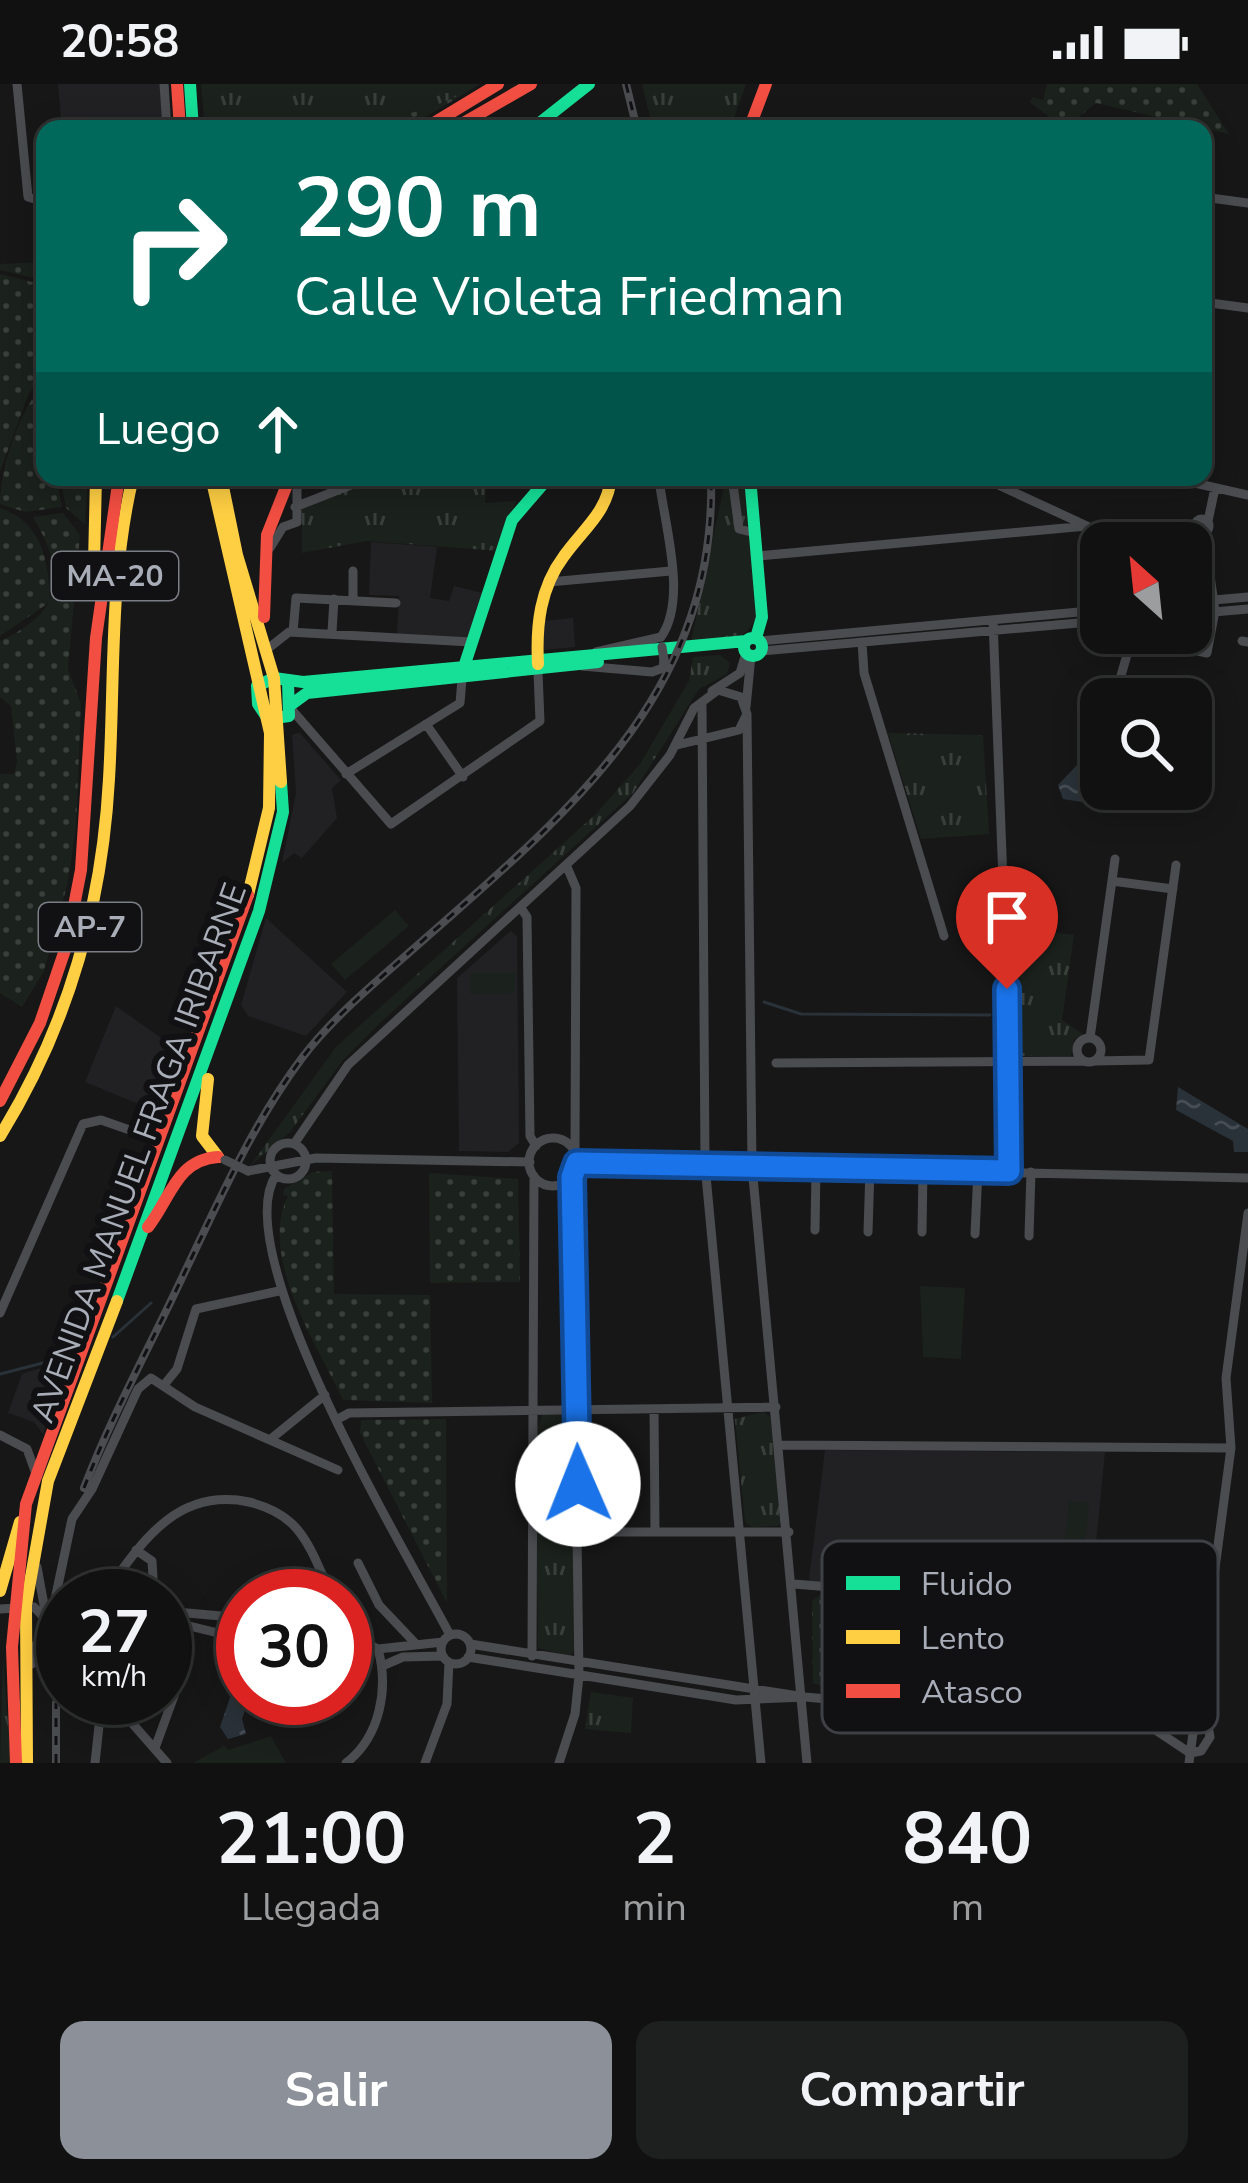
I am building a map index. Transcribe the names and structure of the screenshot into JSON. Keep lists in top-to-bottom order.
{
  "streets": {
    "main road": ["MA-20", "AP-7", "AVENIDA MANUEL FRAGA IRIBARNE"]
  },
  "crossings": [
    ["MA-20", "AP-7"]
  ],
  "legend": ["Fluido", "Lento", "Atasco"],
  "north": "top left",
  "page": {
    "status": "20:58",
    "turn": ["290 m", "Calle Violeta Friedman"],
    "then": "Luego",
    "speed": "27 km/h",
    "limit": "30",
    "eta": [
      "21:00",
      "Llegada",
      "2",
      "min",
      "840",
      "m"
    ],
    "buttons": ["Salir", "Compartir"]
  }
}
